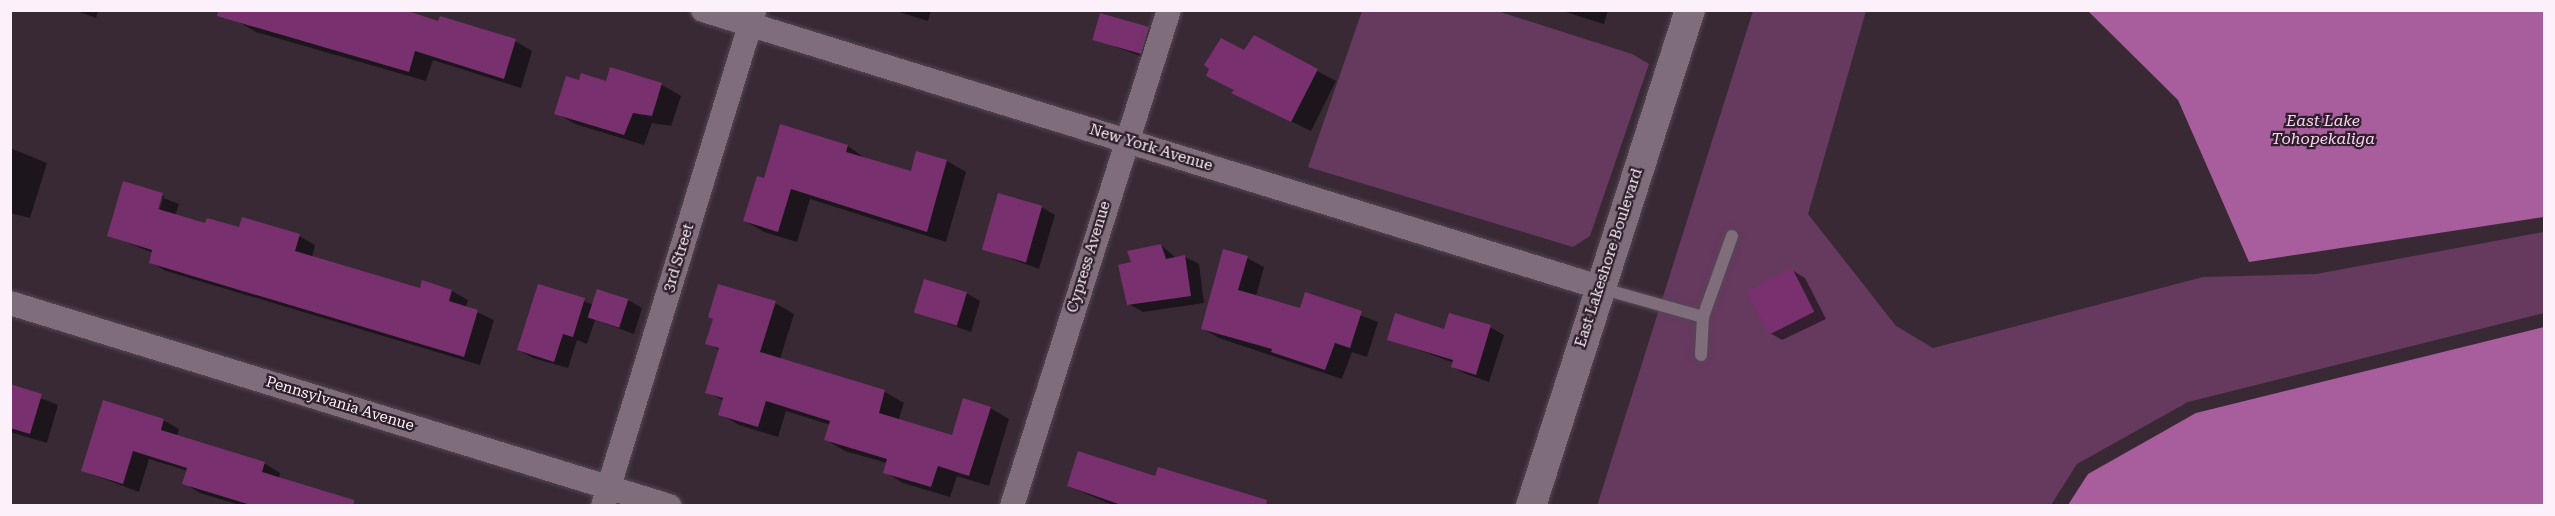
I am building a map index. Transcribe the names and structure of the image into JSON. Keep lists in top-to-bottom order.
{
  "streets": {
    "street": [
      "New York Avenue",
      "Cypress Avenue",
      "3rd Street",
      "East Lakeshore Boulevard",
      "Pennsylvania Avenue"
    ]
  },
  "crossings": [
    ["New York Avenue", "Cypress Avenue"],
    ["New York Avenue", "3rd Street"],
    ["New York Avenue", "East Lakeshore Boulevard"],
    ["3rd Street", "Pennsylvania Avenue"]
  ],
  "water": ["East Lake Tohopekaliga"]
}
